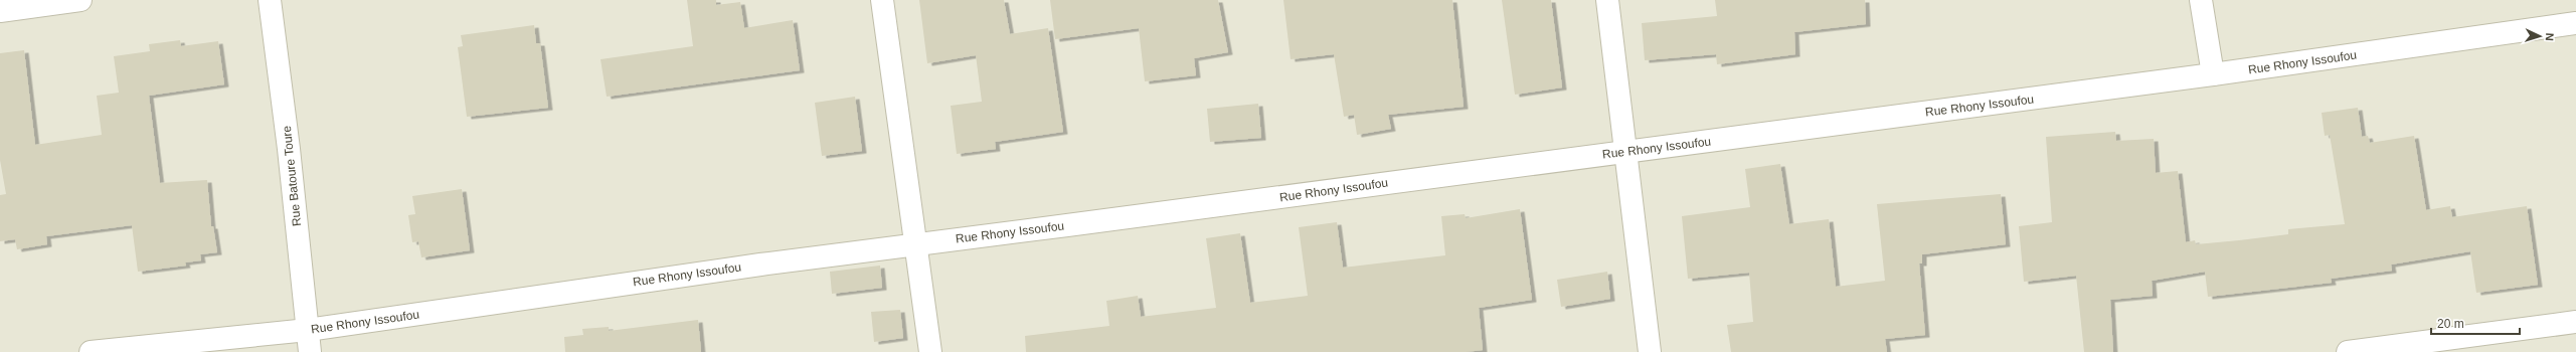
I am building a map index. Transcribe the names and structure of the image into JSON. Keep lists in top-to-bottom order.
{
  "streets": {
    "street": ["Rue Rhony Issoufou", "Rue Batoure Toure"]
  },
  "crossings": [
    ["Rue Rhony Issoufou", "Rue Batoure Toure"]
  ],
  "scale_bar": "20 m",
  "north": "right"
}
